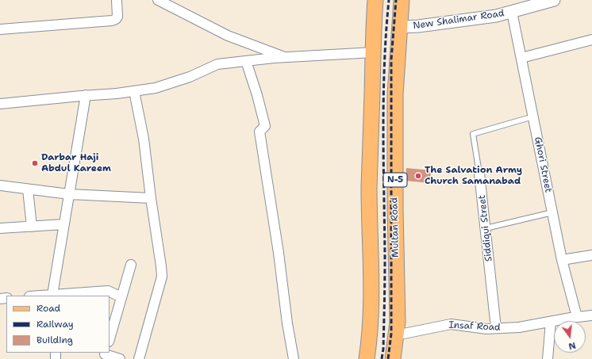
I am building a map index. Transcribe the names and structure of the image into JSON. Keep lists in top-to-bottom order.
{
  "streets": {
    "main road": ["N-5", "Multan Road"],
    "street": [
      "New Shalimar Road",
      "Ghori Street",
      "Siddiqui Street",
      "Insaf Road"
    ]
  },
  "crossings": [
    ["New Shalimar Road", "Ghori Street"],
    ["New Shalimar Road", "Multan Road"],
    ["Ghori Street", "Siddiqui Street"],
    ["Ghori Street", "Insaf Road"],
    ["Multan Road", "Insaf Road"],
    ["Siddiqui Street", "Insaf Road"]
  ],
  "places": ["Darbar Haji Abdul Kareem", "The Salvation Army Church Samanabad"],
  "legend": ["Road", "Railway", "Building"],
  "north": "bottom"
}
